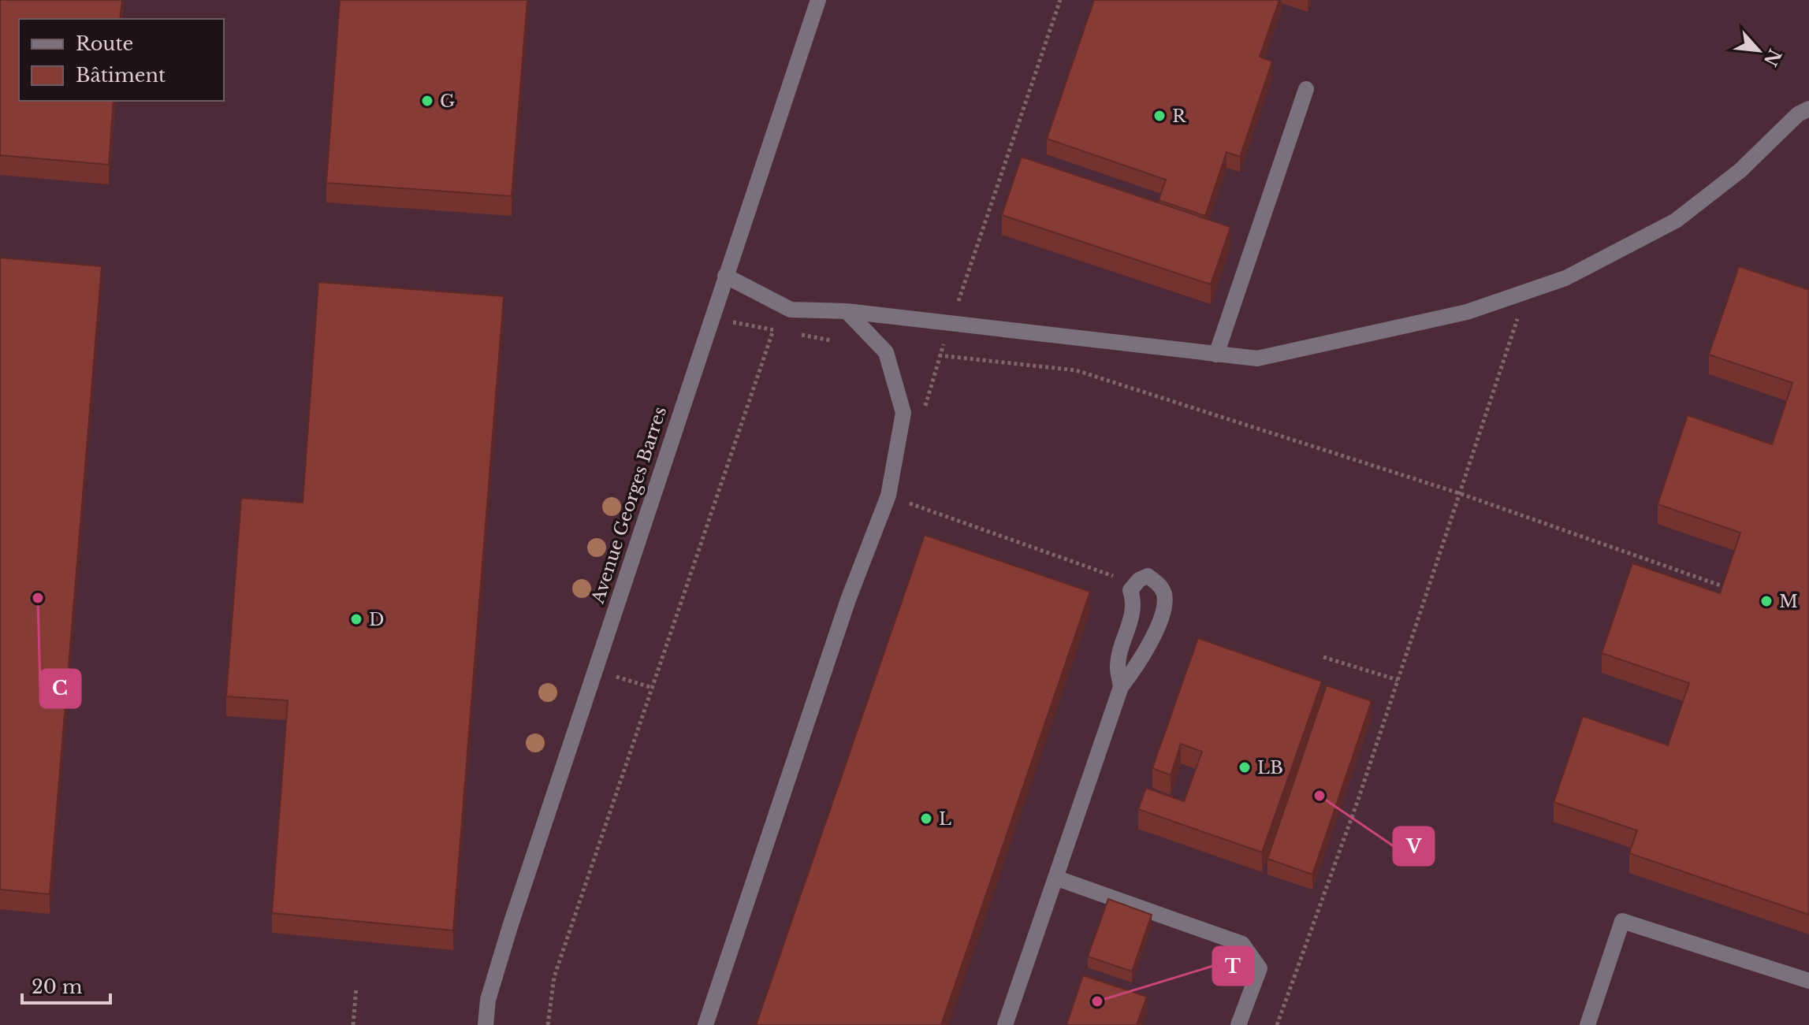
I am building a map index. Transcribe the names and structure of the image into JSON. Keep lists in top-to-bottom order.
{
  "streets": {
    "lane": ["Avenue Georges Barres"]
  },
  "places": [
    "G",
    "R",
    "C",
    "M",
    "D",
    "LB",
    "V",
    "L",
    "T"
  ],
  "legend": ["Route", "Bâtiment"],
  "scale_bar": "20 m",
  "north": "bottom right"
}
